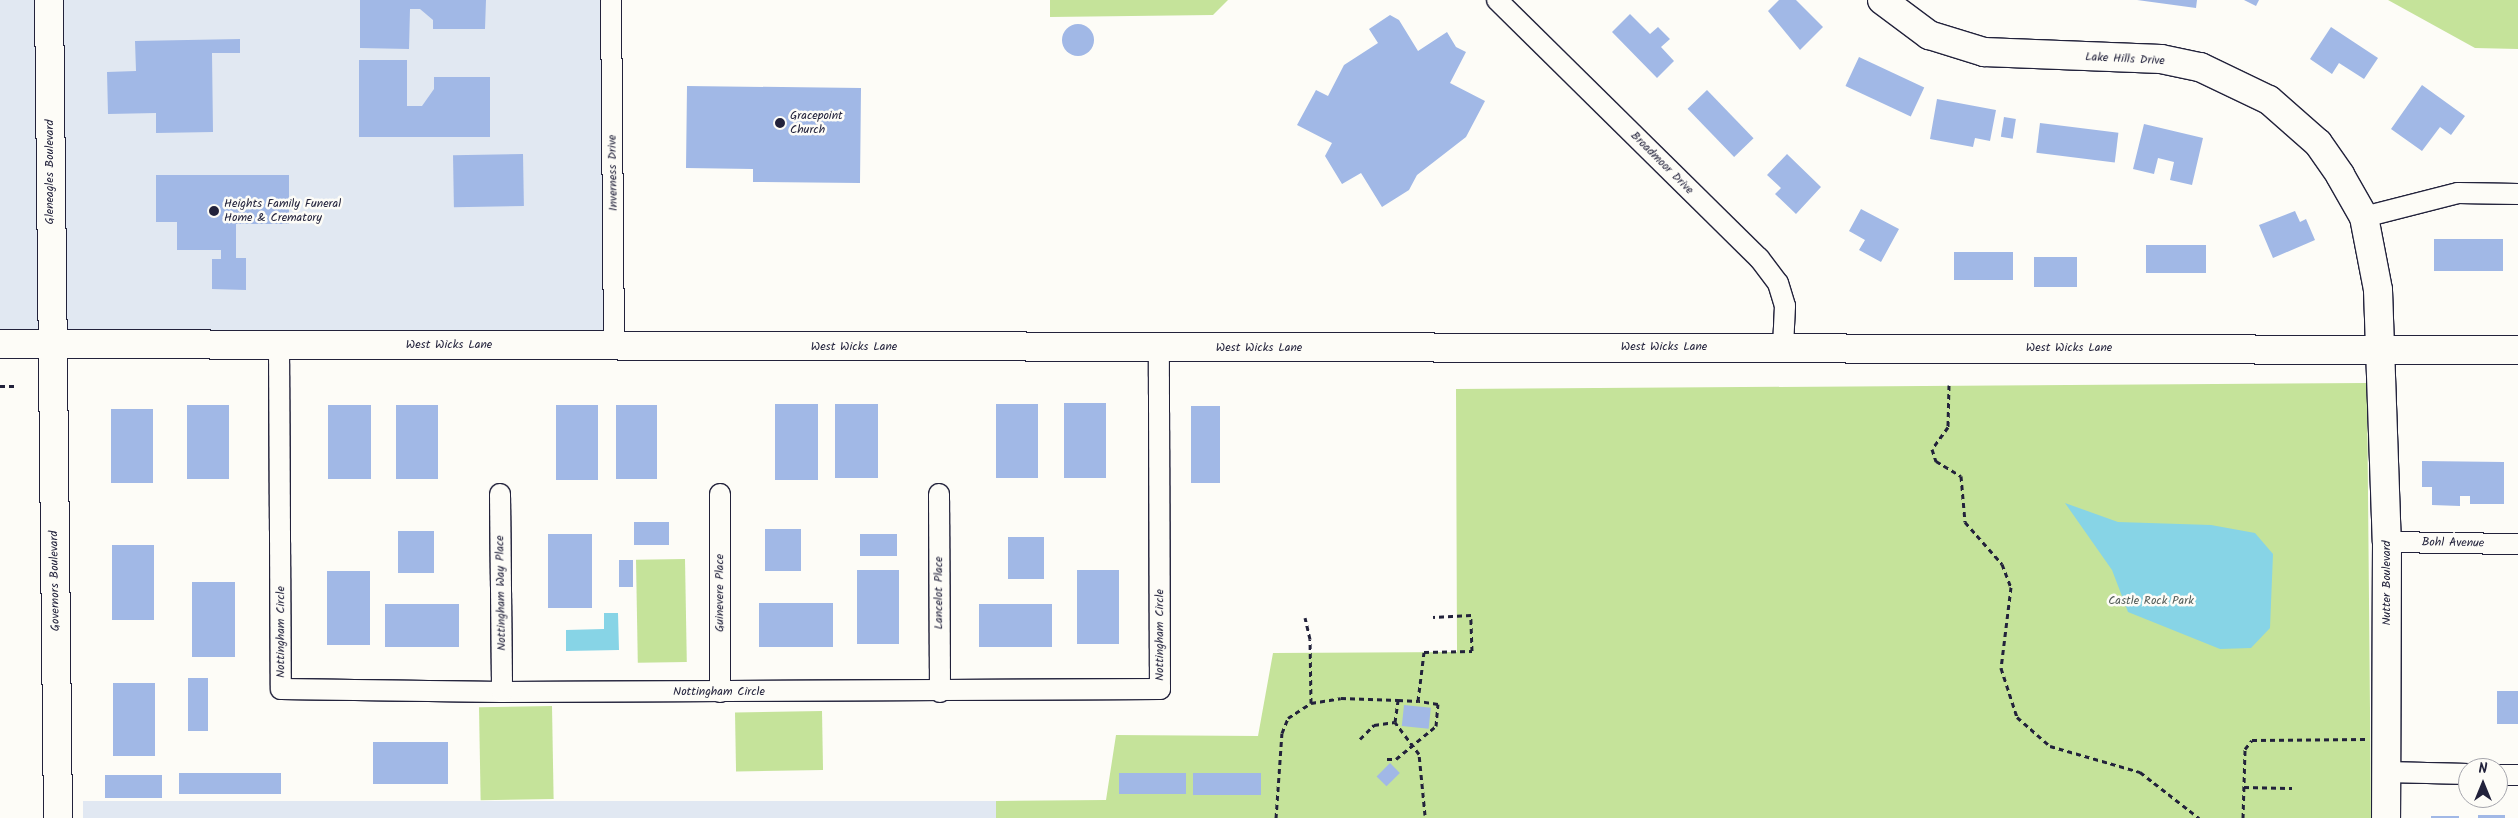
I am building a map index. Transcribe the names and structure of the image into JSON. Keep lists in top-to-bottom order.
{
  "streets": {
    "main road": [
      "Lake Hills Drive",
      "Gleneagles Boulevard",
      "West Wicks Lane",
      "Governors Boulevard",
      "Nutter Boulevard"
    ],
    "street": [
      "Broadmoor Drive",
      "Inverness Drive",
      "Bohl Avenue",
      "Nottingham Way Place",
      "Guinevere Place",
      "Lancelot Place",
      "Nottingham Circle"
    ]
  },
  "crossings": [
    ["Lake Hills Drive", "West Wicks Lane"],
    ["Lake Hills Drive", "Nutter Boulevard"],
    ["Broadmoor Drive", "West Wicks Lane"],
    ["Gleneagles Boulevard", "West Wicks Lane"],
    ["Gleneagles Boulevard", "Governors Boulevard"],
    ["Inverness Drive", "West Wicks Lane"],
    ["West Wicks Lane", "Governors Boulevard"],
    ["West Wicks Lane", "Nutter Boulevard"],
    ["West Wicks Lane", "Nottingham Circle"],
    ["Bohl Avenue", "Nutter Boulevard"],
    ["Nottingham Way Place", "Nottingham Circle"],
    ["Guinevere Place", "Nottingham Circle"],
    ["Lancelot Place", "Nottingham Circle"]
  ],
  "parks": ["Castle Rock Park"],
  "places": ["Gracepoint Church", "Heights Family Funeral Home & Crematory"],
  "north": "top"
}
